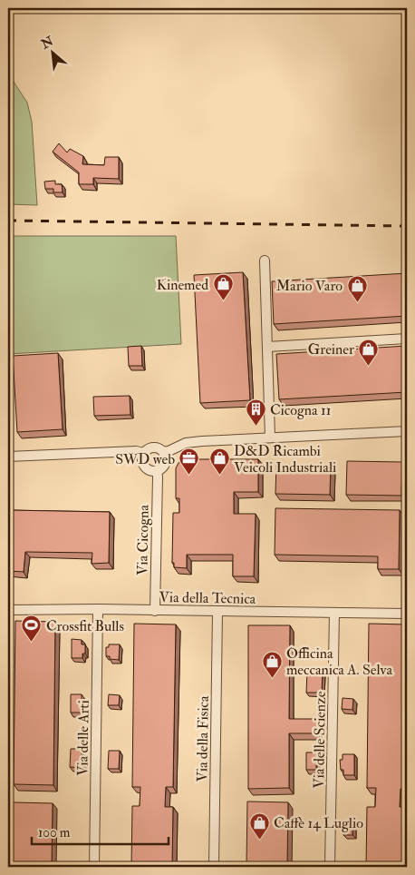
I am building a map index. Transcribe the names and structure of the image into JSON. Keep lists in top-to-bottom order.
{
  "streets": {
    "street": [
      "Via Cicogna",
      "Via della Tecnica",
      "Via delle Arti",
      "Via della Fisica",
      "Via delle Scienze"
    ]
  },
  "crossings": [
    ["Via Cicogna", "Via della Tecnica"],
    ["Via della Tecnica", "Via delle Arti"],
    ["Via della Tecnica", "Via della Fisica"],
    ["Via della Tecnica", "Via delle Scienze"]
  ],
  "places": {
    "shop": [
      "Kinemed",
      "Mario Varo",
      "Greiner",
      "D&D Ricambi Veicoli Industriali",
      "Officina meccanica A. Selva",
      "Caffè 14 Luglio"
    ],
    "building": ["Cicogna 11"],
    "office": ["SWD web"],
    "sports": ["Crossfit Bulls"]
  },
  "scale_bar": "100 m",
  "north": "top left"
}
